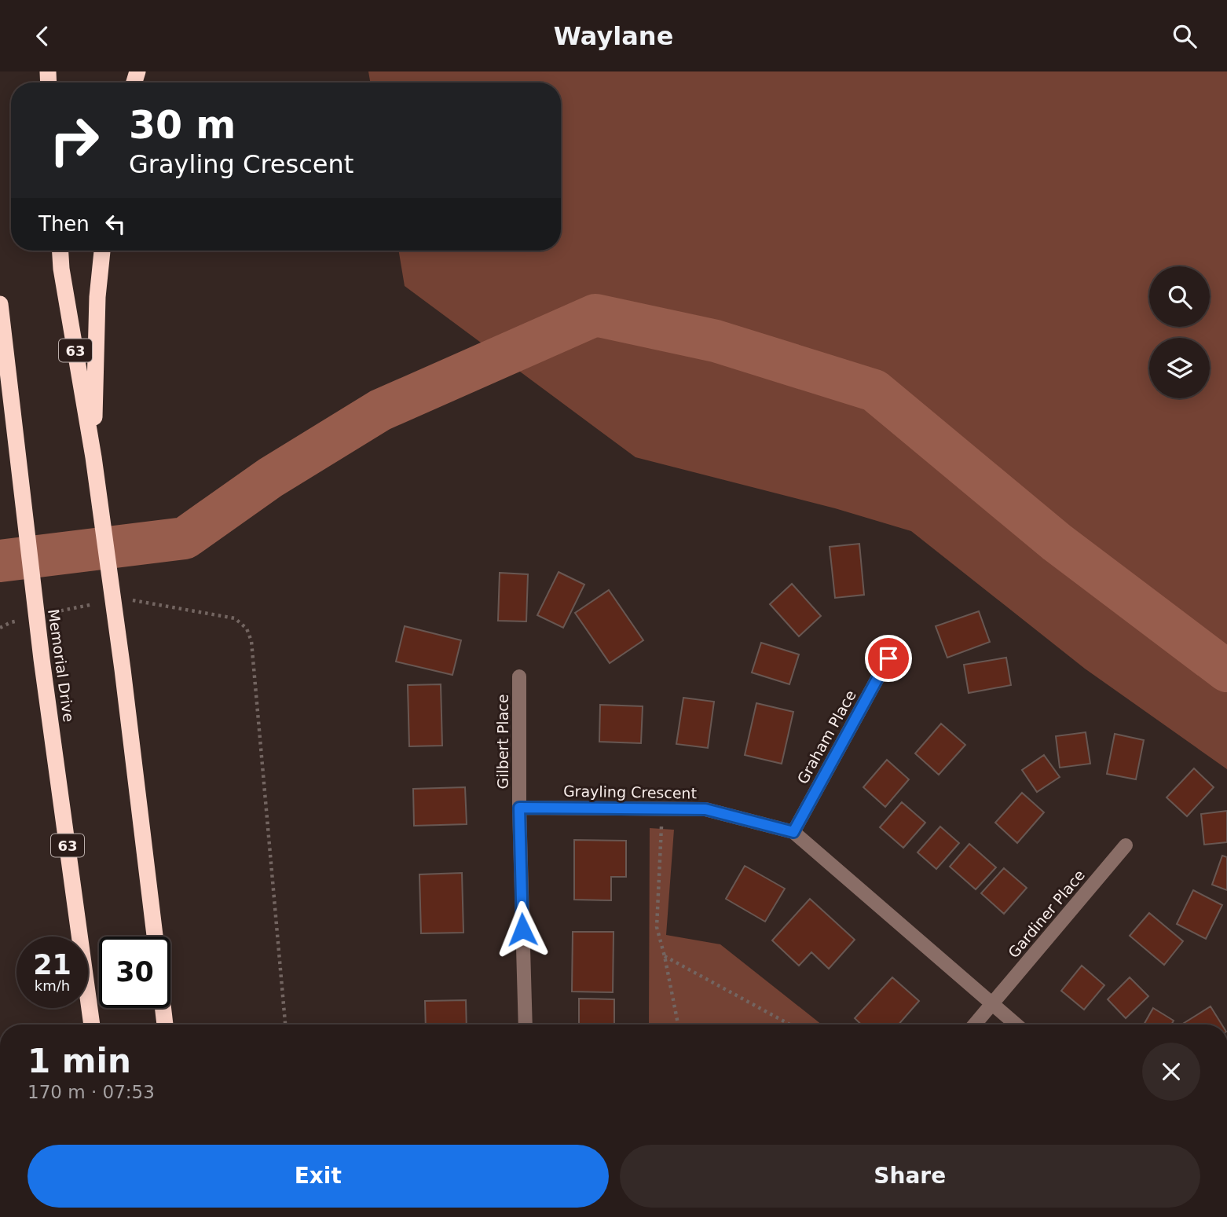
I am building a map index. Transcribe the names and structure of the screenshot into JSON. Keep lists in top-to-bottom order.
{
  "streets": {
    "highway": ["63", "Memorial Drive"],
    "street": [
      "Graham Place",
      "Gilbert Place",
      "Grayling Crescent",
      "Gardiner Place"
    ]
  },
  "crossings": [
    ["Graham Place", "Grayling Crescent"],
    ["Gilbert Place", "Grayling Crescent"],
    ["Grayling Crescent", "Gardiner Place"]
  ],
  "page": {
    "header": "Waylane",
    "turn": ["30 m", "Grayling Crescent"],
    "then": "Then",
    "speed": "21 km/h",
    "limit": "30",
    "heading": ["1 min", "170 m · 07:53"],
    "buttons": ["Exit", "Share"]
  }
}
